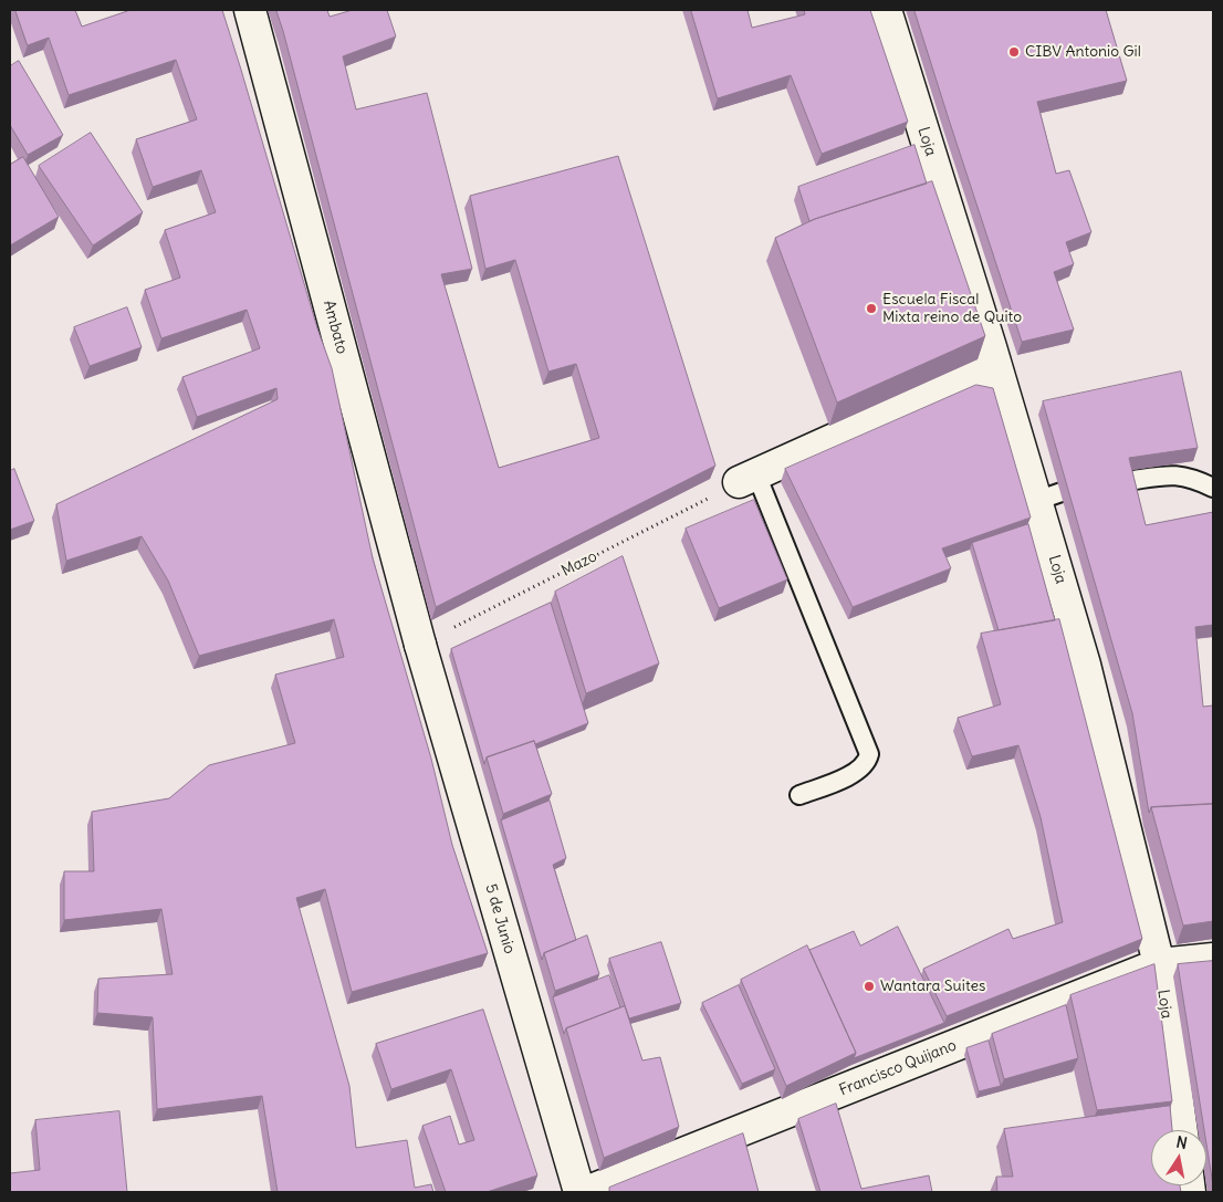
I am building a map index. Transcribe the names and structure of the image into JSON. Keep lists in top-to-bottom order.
{
  "streets": {
    "street": [
      "Loja",
      "Ambato",
      "5 de Junio",
      "Francisco Quijano"
    ],
    "path": ["Mazo"]
  },
  "crossings": [
    ["Loja", "Francisco Quijano"],
    ["Ambato", "5 de Junio"]
  ],
  "places": ["CIBV Antonio Gil", "Escuela Fiscal Mixta reino de Quito", "Wantara Suites"],
  "north": "top"
}
